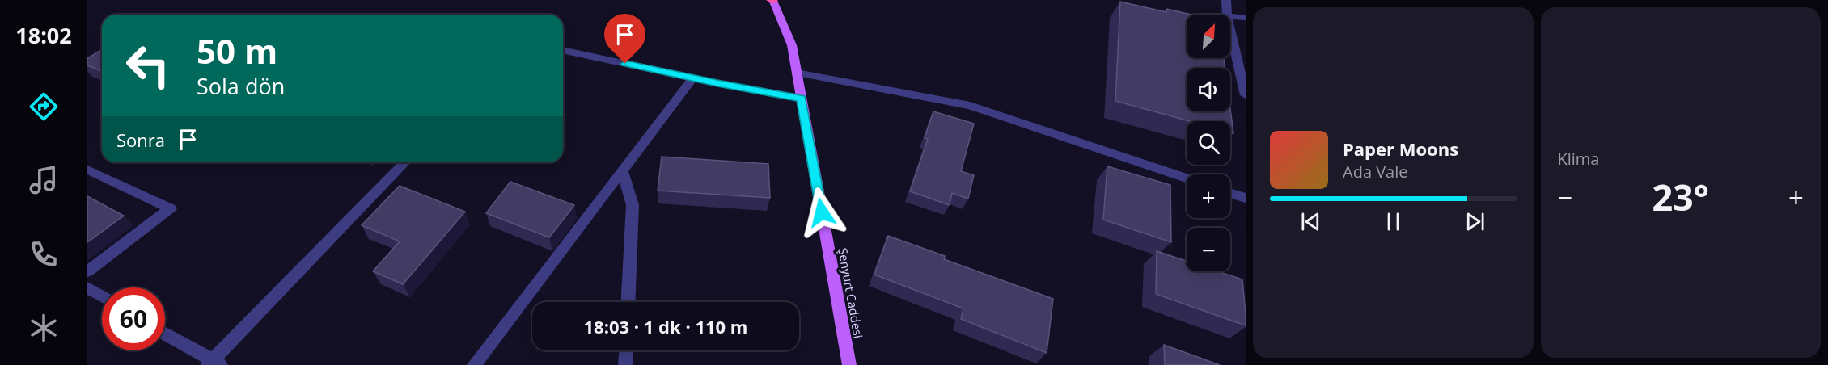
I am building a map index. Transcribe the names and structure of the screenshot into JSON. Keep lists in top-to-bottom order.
{
  "streets": {
    "main road": ["Şenyurt Caddesi"]
  },
  "north": "top right",
  "page": {
    "tabs": "18:02",
    "tile": "Klima",
    "map_buttons": ["+", "−"],
    "turn": ["50 m", "Sola dön"],
    "then": "Sonra",
    "song": ["Paper Moons", "Ada Vale"],
    "heat": ["−", "23°", "+"],
    "limit": "60",
    "trip": "18:03 · 1 dk · 110 m"
  }
}
